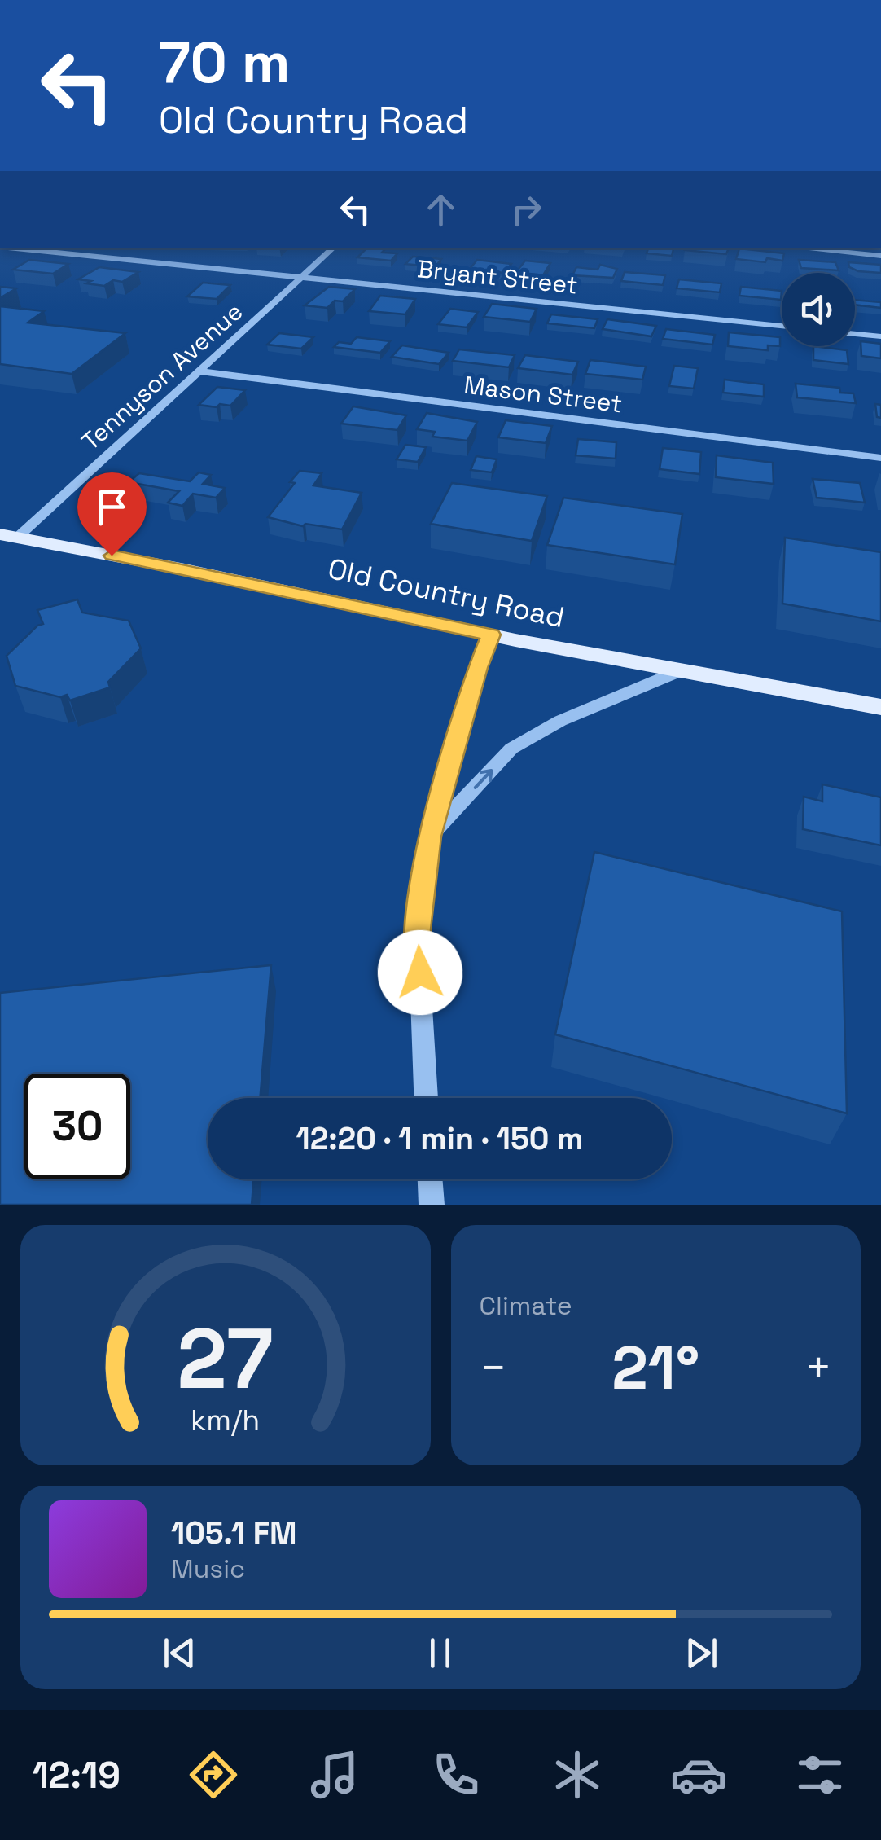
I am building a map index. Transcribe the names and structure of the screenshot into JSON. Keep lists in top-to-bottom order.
{
  "streets": {
    "main road": ["Old Country Road"],
    "street": ["Bryant Street", "Tennyson Avenue", "Mason Street"]
  },
  "crossings": [
    ["Bryant Street", "Tennyson Avenue"],
    ["Tennyson Avenue", "Mason Street"],
    ["Tennyson Avenue", "Old Country Road"]
  ],
  "page": {
    "turn": ["70 m", "Old Country Road"],
    "limit": "30",
    "trip": "12:20 · 1 min · 150 m",
    "tile": "Climate",
    "heat": ["−", "21°", "+"],
    "song": ["105.1 FM", "Music"],
    "tabs": "12:19",
    "gauge": ["27", "km/h"]
  }
}
